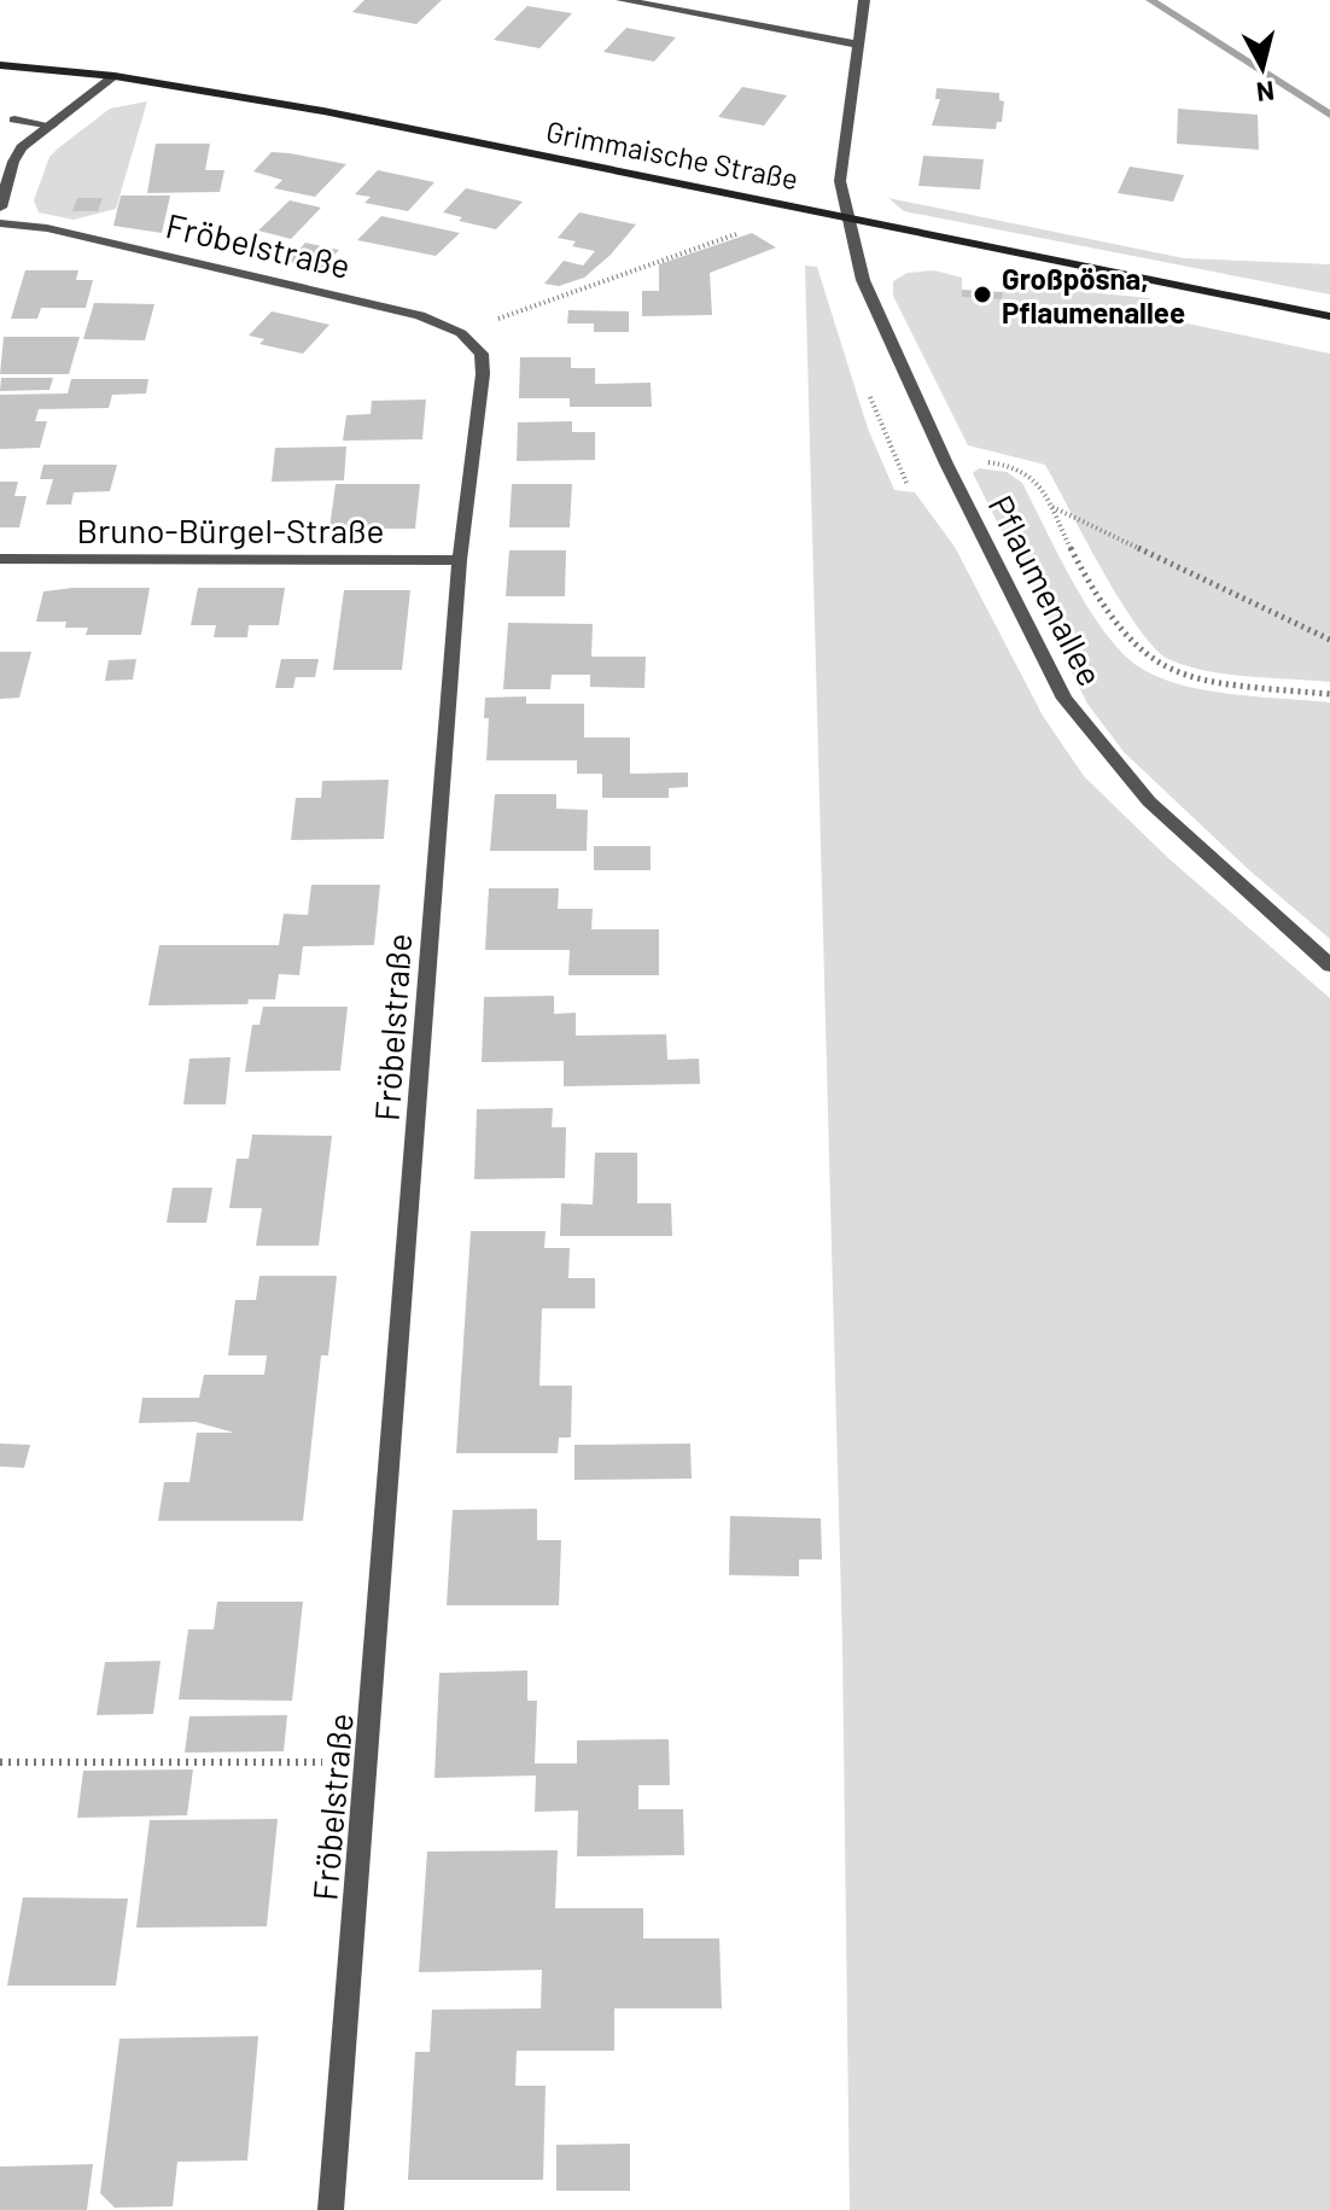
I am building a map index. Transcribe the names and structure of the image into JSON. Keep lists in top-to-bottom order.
{
  "streets": {
    "main road": ["Grimmaische Straße"],
    "street": ["Fröbelstraße", "Bruno-Bürgel-Straße", "Pflaumenallee"]
  },
  "crossings": [
    ["Grimmaische Straße", "Pflaumenallee"],
    ["Fröbelstraße", "Bruno-Bürgel-Straße"]
  ],
  "places": ["Großpösna, Pflaumenallee"],
  "north": "bottom"
}
